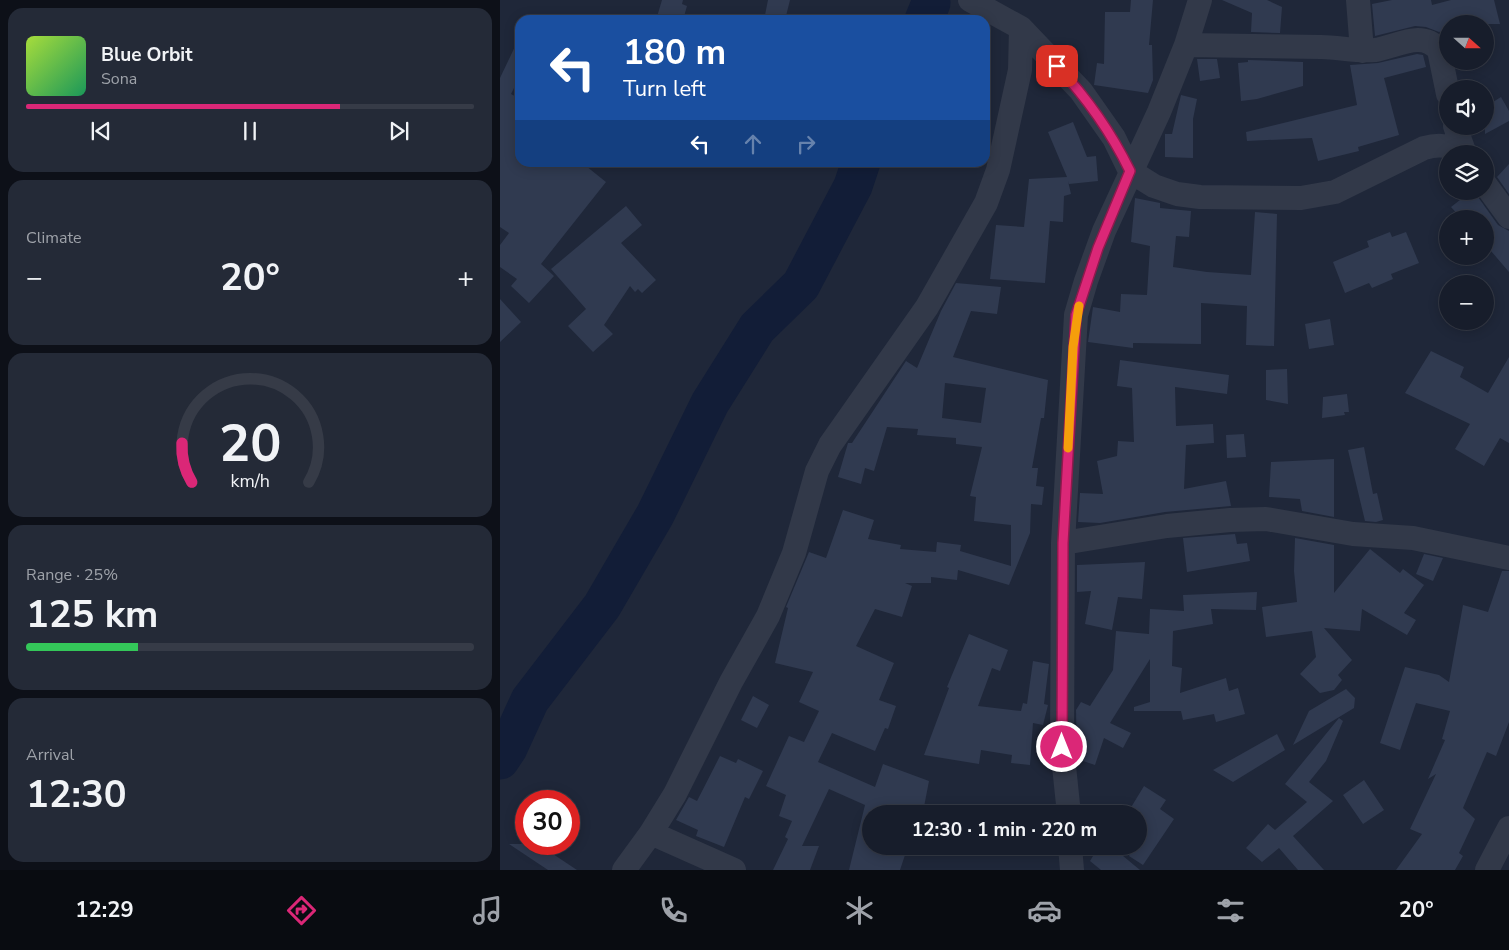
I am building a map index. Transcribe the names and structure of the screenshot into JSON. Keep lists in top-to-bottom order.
{
  "north": "right",
  "page": {
    "map_buttons": ["+", "−"],
    "turn": ["180 m", "Turn left"],
    "song": ["Blue Orbit", "Sona"],
    "tile": [
      "Climate",
      ["Range · 25%", "125 km"],
      ["Arrival", "12:30"]
    ],
    "heat": ["−", "20°", "+"],
    "limit": "30",
    "trip": "12:30 · 1 min · 220 m",
    "tabs": ["12:29", "20°"],
    "gauge": ["20", "km/h"]
  }
}
